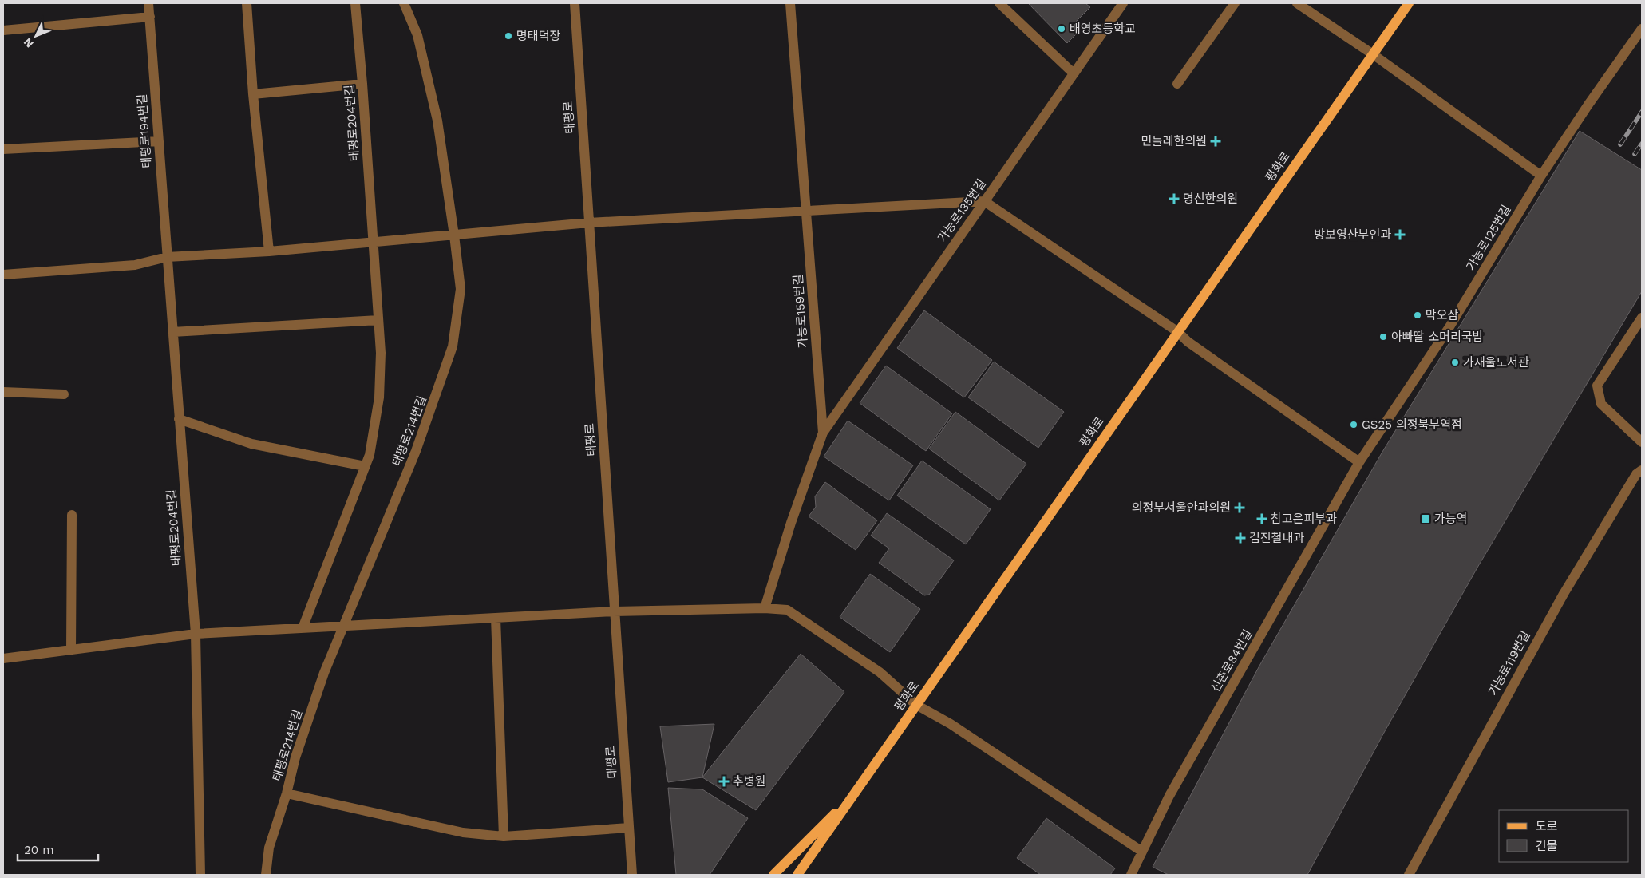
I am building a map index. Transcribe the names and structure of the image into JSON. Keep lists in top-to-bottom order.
{
  "streets": {
    "main road": ["평화로"],
    "street": [
      "태평로",
      "태평로204번길",
      "태평로194번길",
      "가능로135번길",
      "가능로125번길",
      "가능로159번길",
      "태평로214번길",
      "신촌로84번길",
      "가능로119번길"
    ]
  },
  "crossings": [
    ["태평로204번길", "태평로194번길"],
    ["가능로135번길", "가능로159번길"],
    ["가능로125번길", "신촌로84번길"]
  ],
  "places": {
    "other": [
      "배영초등학교",
      "명태덕장",
      "막오삼",
      "아빠딸 소머리국밥",
      "가재울도서관",
      "GS25 의정북부역점"
    ],
    "health": [
      "민들레한의원",
      "명신한의원",
      "방보영산부인과",
      "의정부서울안과의원",
      "참고은피부과",
      "김진철내과",
      "추병원"
    ],
    "transit": ["가능역"]
  },
  "legend": ["도로", "건물"],
  "scale_bar": "20 m",
  "north": "bottom left"
}
